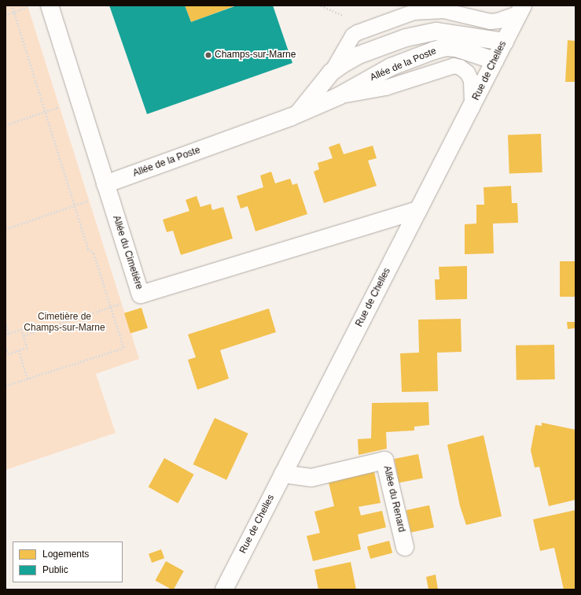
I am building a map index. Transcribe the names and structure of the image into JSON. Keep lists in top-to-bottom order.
{
  "streets": {
    "street": [
      "Allée de la Poste",
      "Rue de Chelles",
      "Allée du Cimetière",
      "Allée du Renard"
    ]
  },
  "crossings": [
    ["Allée de la Poste", "Rue de Chelles"],
    ["Allée de la Poste", "Allée du Cimetière"],
    ["Rue de Chelles", "Allée du Cimetière"],
    ["Rue de Chelles", "Allée du Renard"]
  ],
  "parks": ["Cimetière de Champs-sur-Marne"],
  "places": ["Champs-sur-Marne"],
  "legend": ["Logements", "Public"]
}
